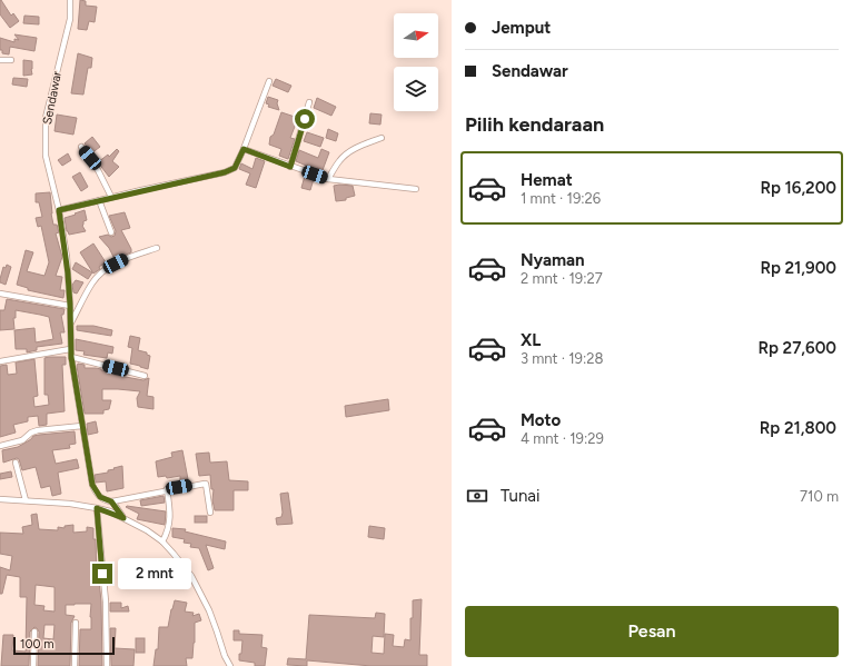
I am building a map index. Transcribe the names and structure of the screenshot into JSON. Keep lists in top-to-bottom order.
{
  "streets": {
    "street": ["Sendawar"]
  },
  "scale_bar": "100 m",
  "north": "right",
  "page": {
    "banner": ["Jemput", "Sendawar"],
    "heading": "Pilih kendaraan",
    "list": [
      {
        "name": "Hemat",
        "note": "1 mnt · 19:26",
        "value": "Rp 16,200"
      },
      {
        "name": "Nyaman",
        "note": "2 mnt · 19:27",
        "value": "Rp 21,900"
      },
      {
        "name": "XL",
        "note": "3 mnt · 19:28",
        "value": "Rp 27,600"
      },
      {
        "name": "Moto",
        "note": "4 mnt · 19:29",
        "value": "Rp 21,800"
      }
    ],
    "pay": ["Tunai", "710 m"],
    "bubble": "2 mnt",
    "buttons": "Pesan",
    "scale": "100 m"
  }
}
